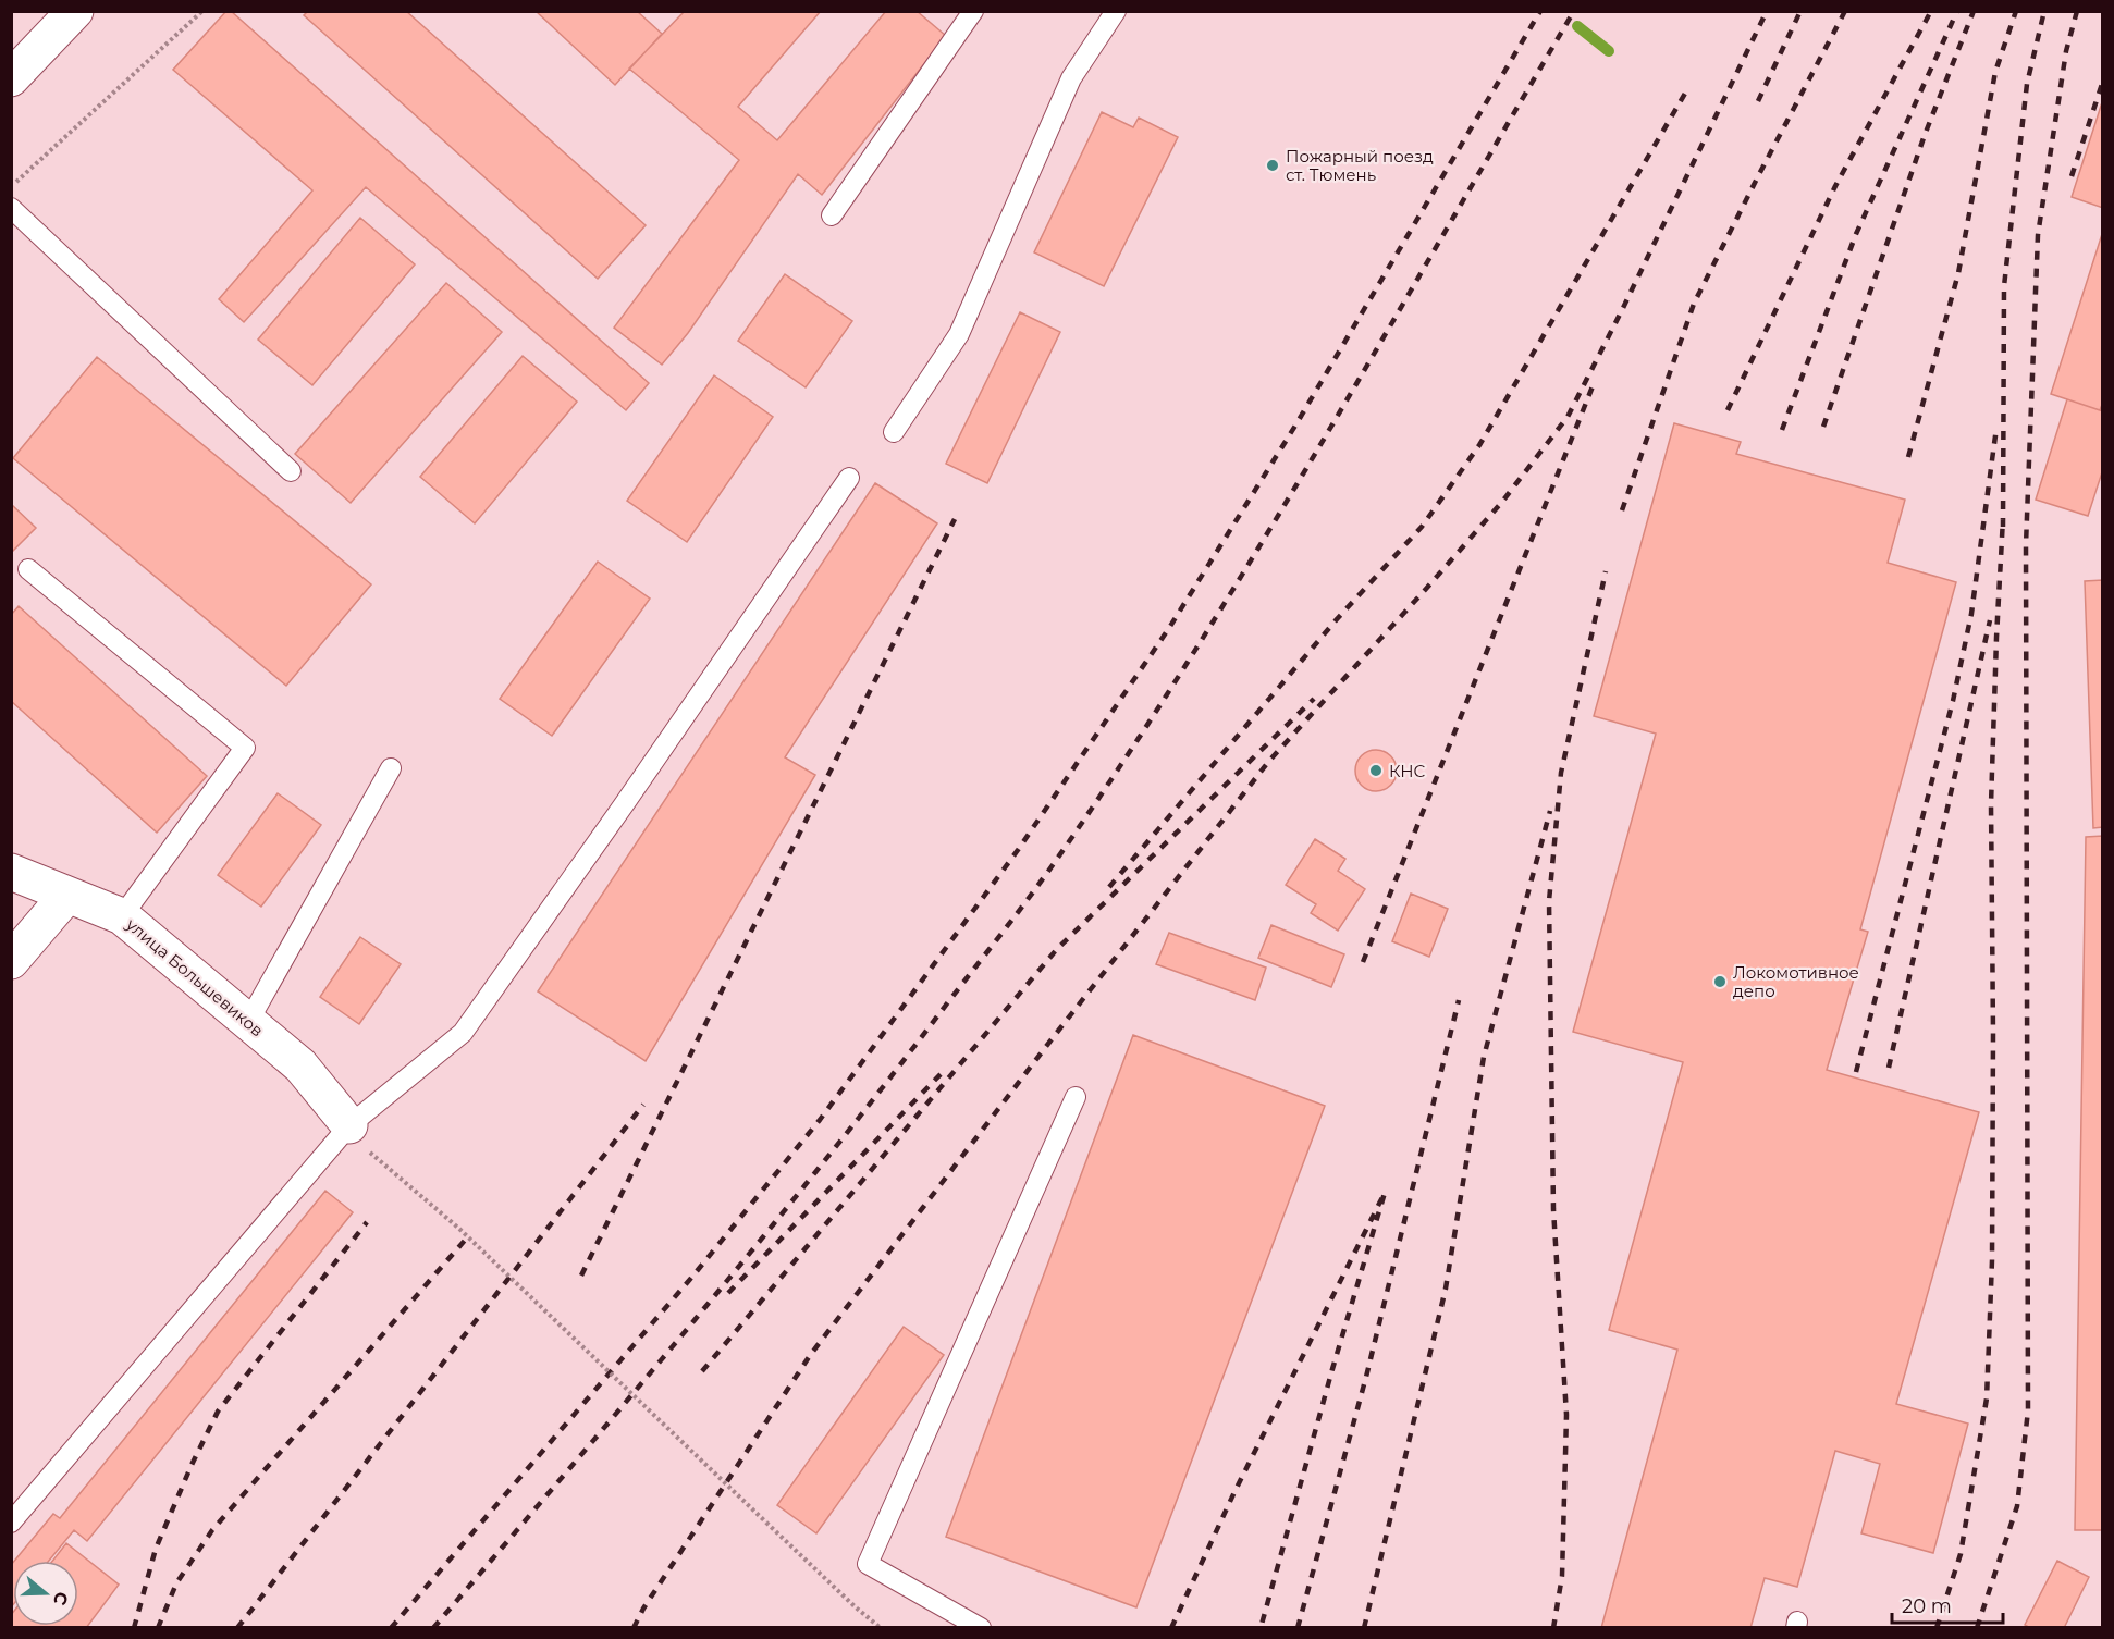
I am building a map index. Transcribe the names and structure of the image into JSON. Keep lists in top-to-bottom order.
{
  "streets": {
    "street": ["улица Большевиков"]
  },
  "places": ["Пожарный поезд ст. Тюмень", "КНС", "Локомотивное депо"],
  "scale_bar": "20 m",
  "north": "right"
}
